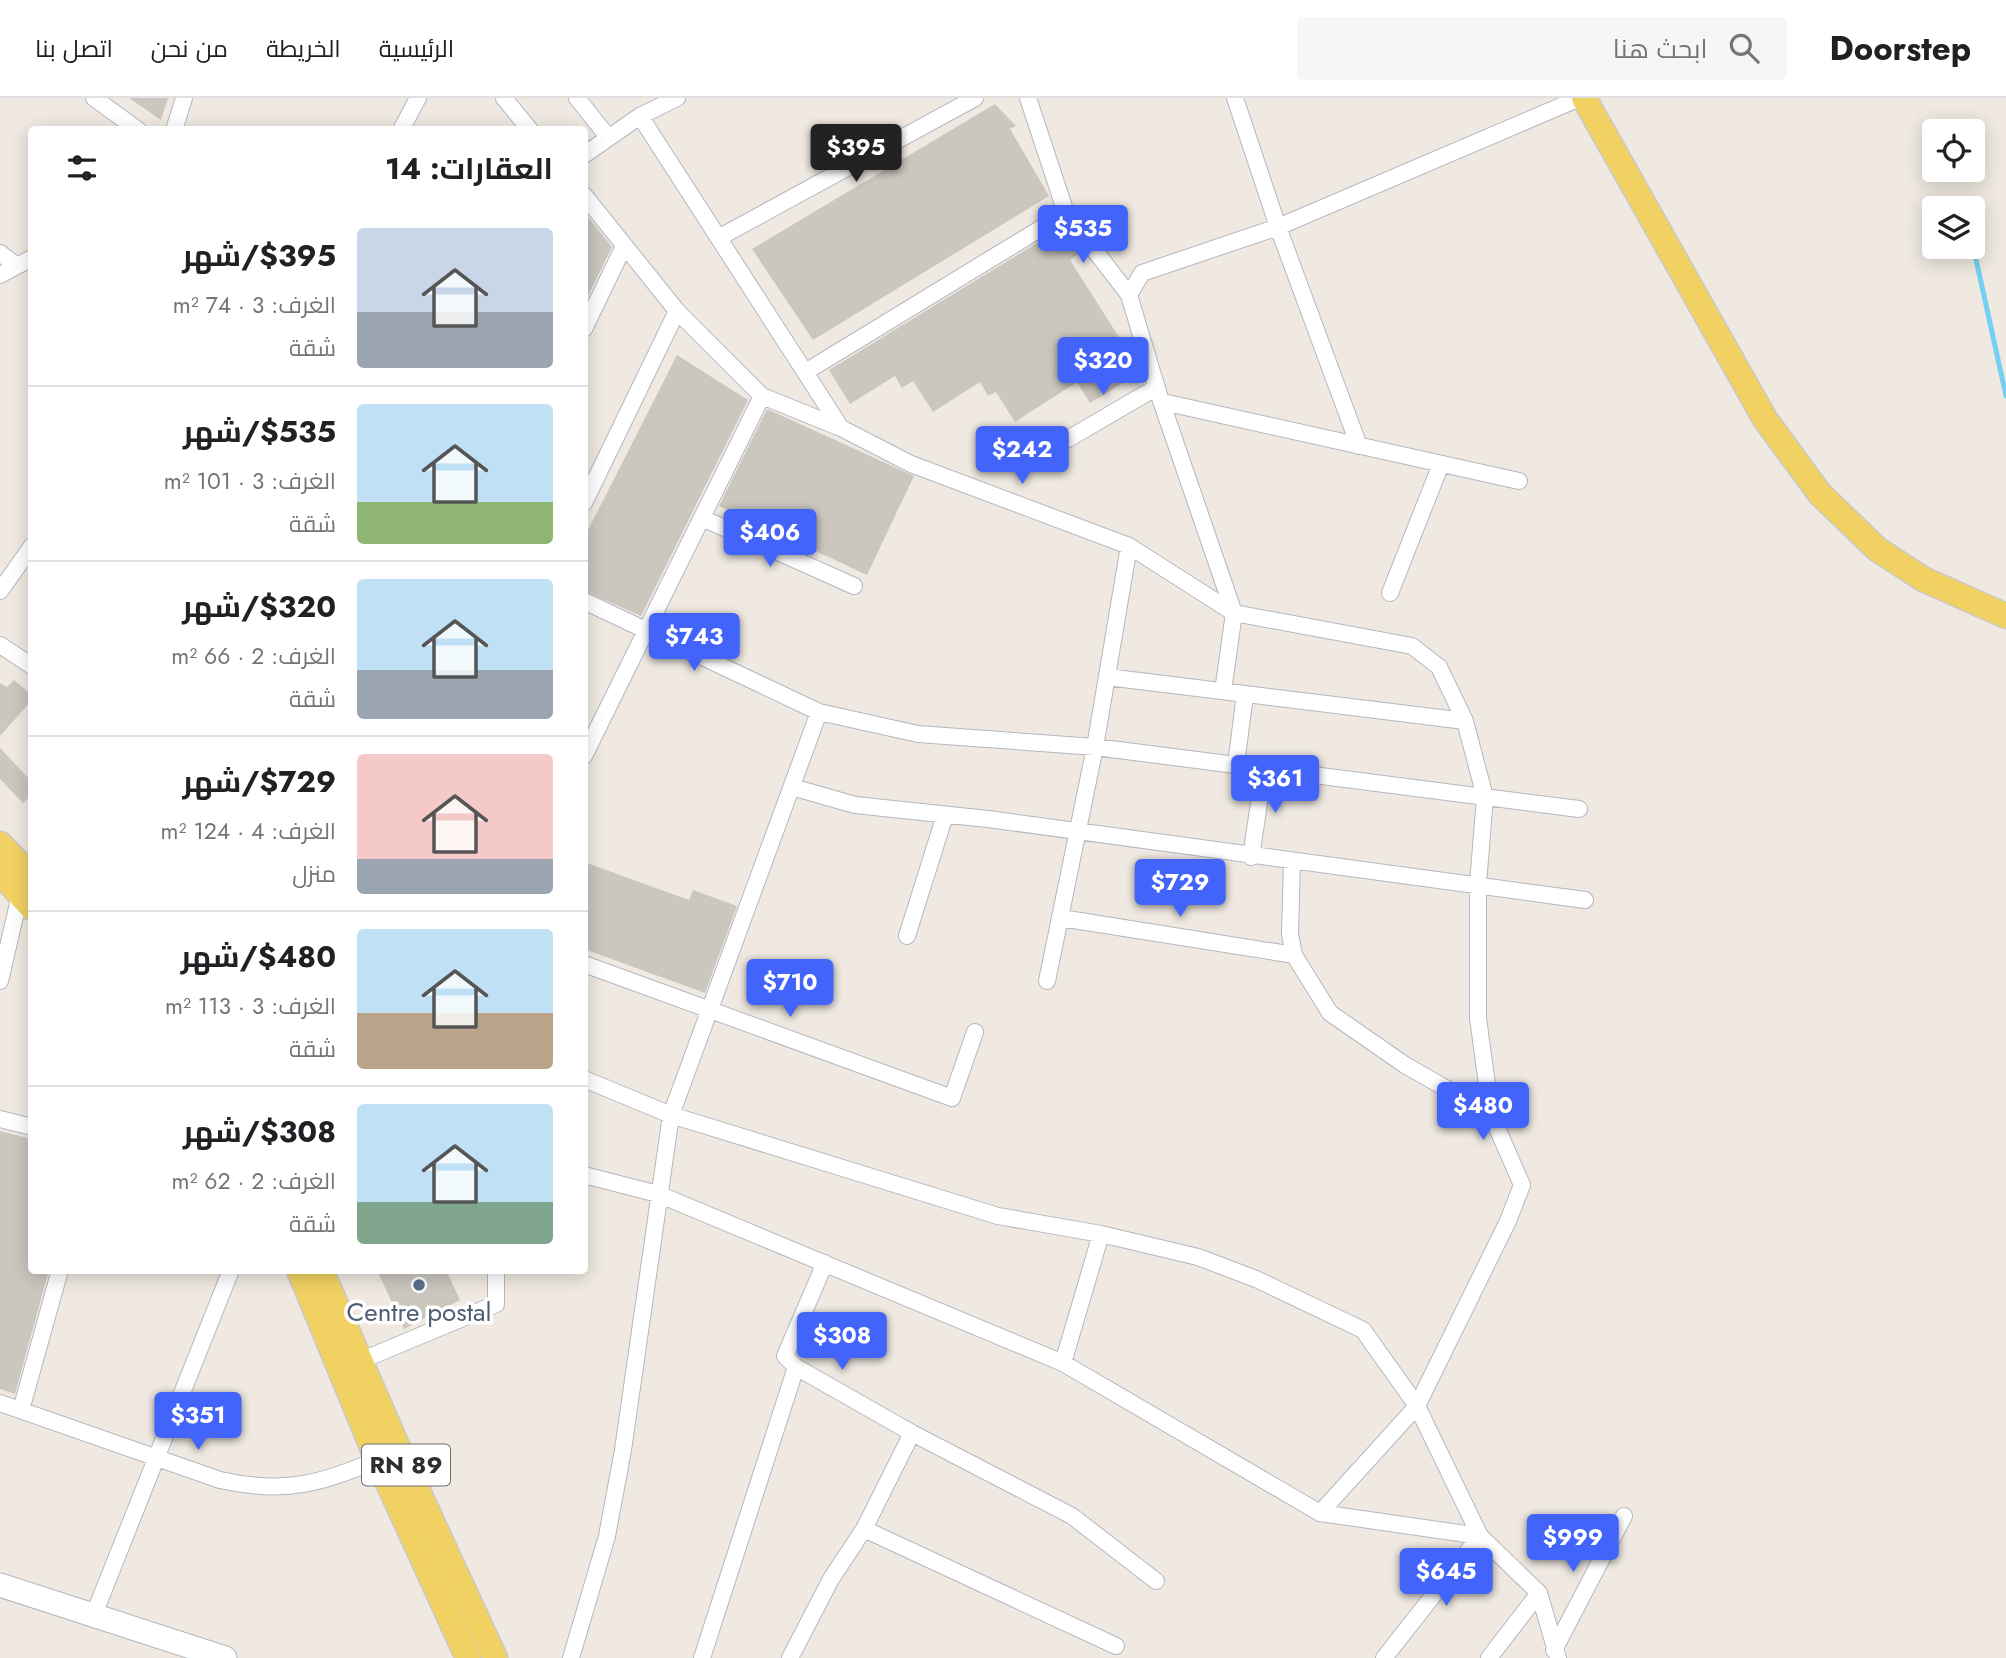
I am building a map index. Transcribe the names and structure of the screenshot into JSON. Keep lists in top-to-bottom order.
{
  "streets": {
    "main road": ["RN 89"]
  },
  "places": ["Centre postal"],
  "page": {
    "header": "Doorstep",
    "search": "ابحث هنا",
    "nav": [
      "الرئيسية",
      "الخريطة",
      "من نحن",
      "اتصل بنا"
    ],
    "price": [
      "$395",
      "$535",
      "$320",
      "$242",
      "$406",
      "$743",
      "$361",
      "$729",
      "$710",
      "$480",
      "$308",
      "$351",
      "$999",
      "$645"
    ],
    "heading": "العقارات: 14",
    "list": [
      {
        "name": "$395/شهر",
        "note": "الغرف: 3 · 74 m² · شقة"
      },
      {
        "name": "$535/شهر",
        "note": "الغرف: 3 · 101 m² · شقة"
      },
      {
        "name": "$320/شهر",
        "note": "الغرف: 2 · 66 m² · شقة"
      },
      {
        "name": "$729/شهر",
        "note": "الغرف: 4 · 124 m² · منزل"
      },
      {
        "name": "$480/شهر",
        "note": "الغرف: 3 · 113 m² · شقة"
      },
      {
        "name": "$308/شهر",
        "note": "الغرف: 2 · 62 m² · شقة"
      }
    ]
  }
}
